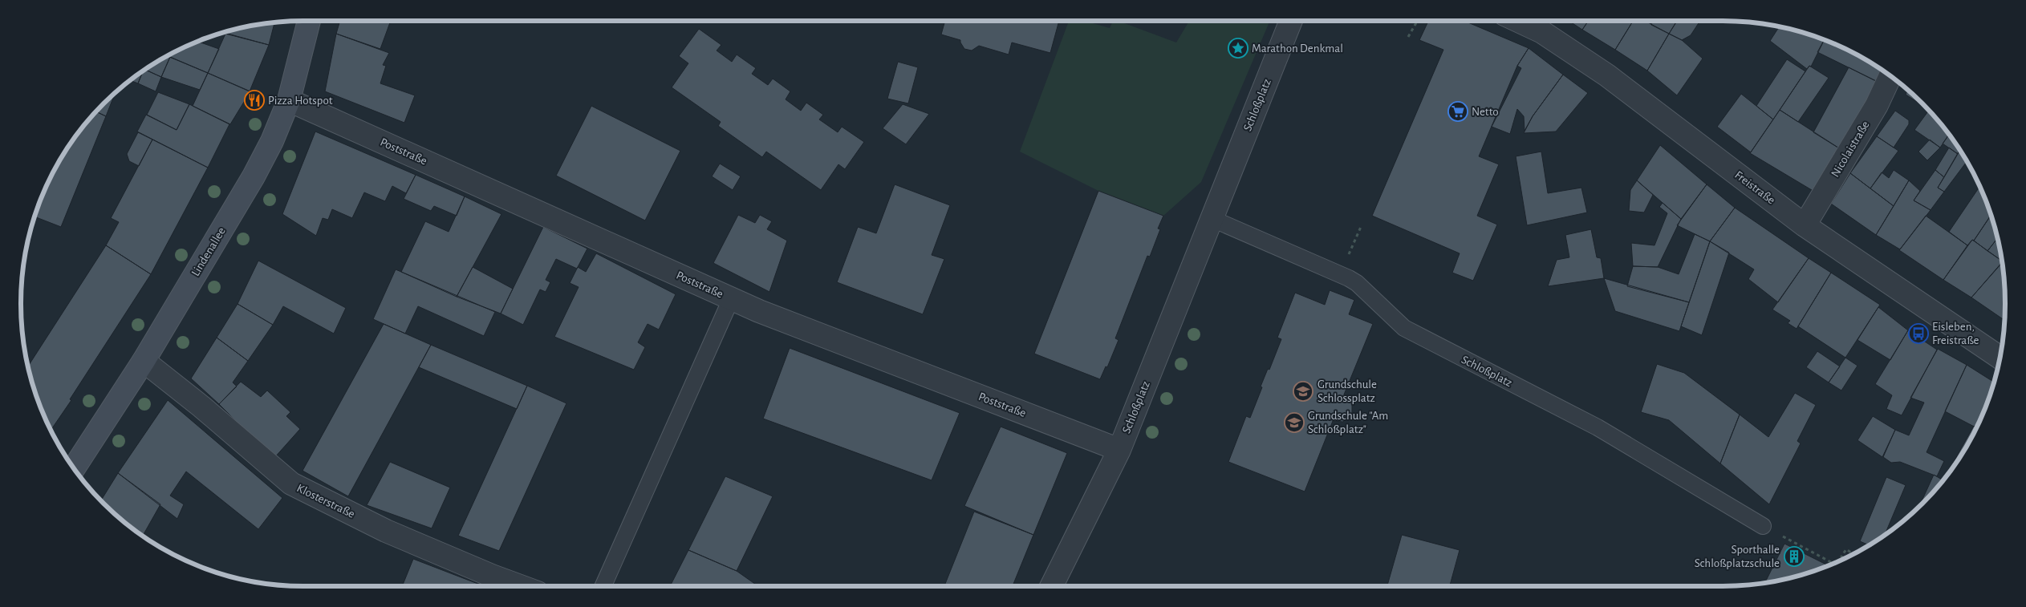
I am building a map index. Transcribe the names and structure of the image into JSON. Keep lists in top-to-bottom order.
{
  "streets": {
    "street": [
      "Schloßplatz",
      "Nicolaistraße",
      "Poststraße",
      "Freistraße",
      "Lindenallee",
      "Klosterstraße"
    ]
  },
  "crossings": [
    ["Schloßplatz", "Poststraße"],
    ["Nicolaistraße", "Freistraße"],
    ["Poststraße", "Lindenallee"],
    ["Lindenallee", "Klosterstraße"]
  ],
  "places": {
    "place": ["Marathon Denkmal"],
    "restaurant": ["Pizza Hotspot"],
    "supermarket": ["Netto"],
    "bus stop": ["Eisleben, Freistraße"],
    "school or university": ["Grundschule Schlossplatz", "Grundschule \"Am Schloßplatz\""],
    "building": ["Sporthalle Schloßplatzschule"]
  }
}
